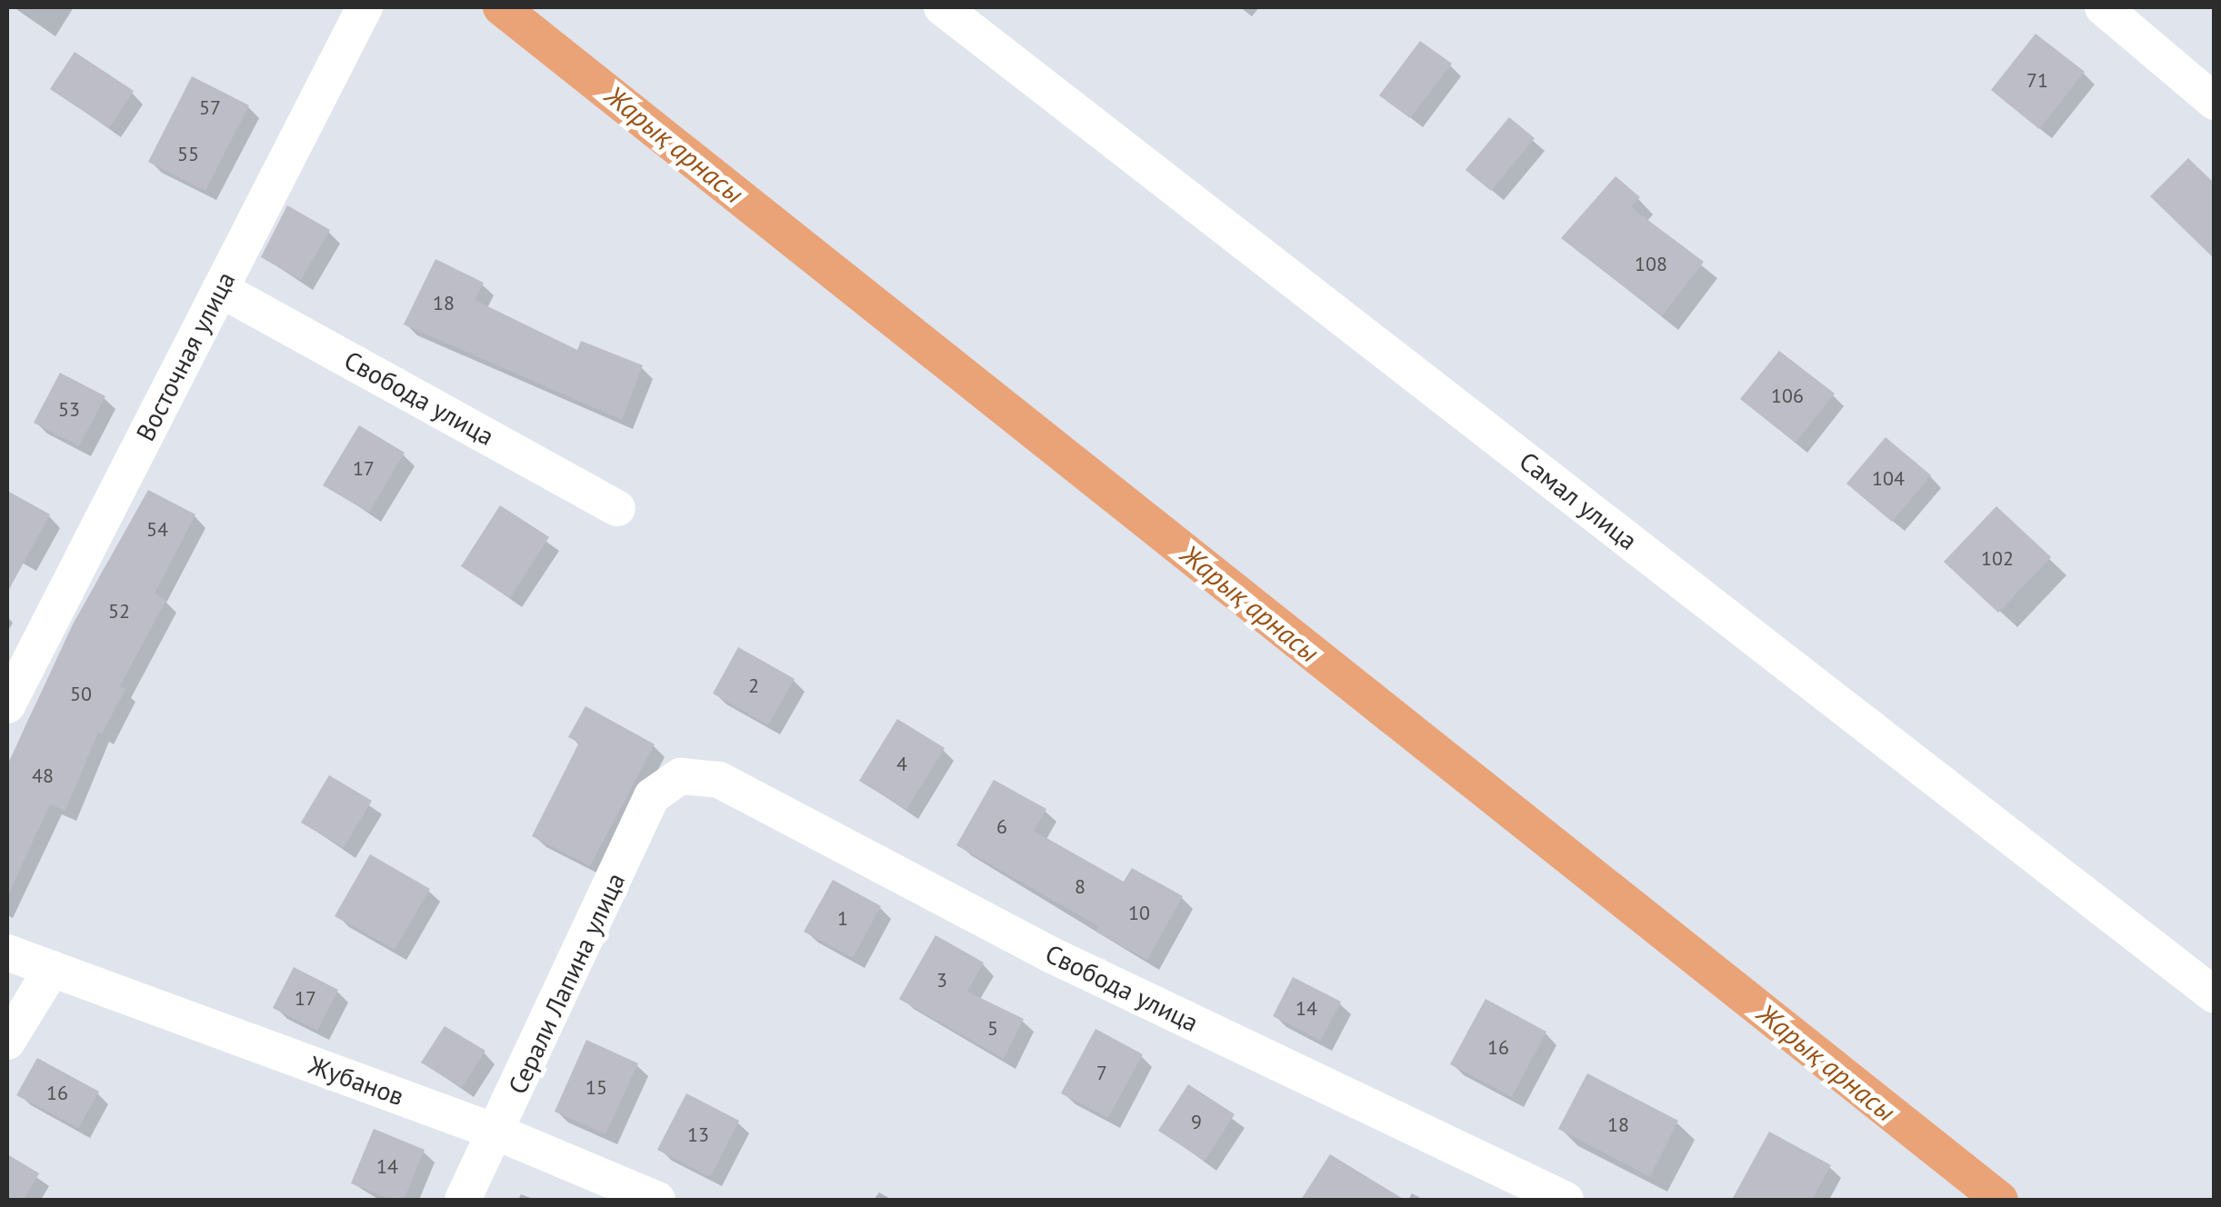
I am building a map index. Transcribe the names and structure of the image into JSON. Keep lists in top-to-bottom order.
{
  "streets": {
    "street": [
      "Восточная улица",
      "Свобода улица",
      "Самал улица",
      "Серали Лапина улица",
      "Жубанов"
    ]
  },
  "crossings": [
    ["Восточная улица", "Свобода улица"],
    ["Свобода улица", "Серали Лапина улица"],
    ["Серали Лапина улица", "Жубанов"]
  ],
  "water": ["Жарық арнасы"],
  "house_numbers": [
    "71",
    "57",
    "55",
    "108",
    "18",
    "106",
    "53",
    "17",
    "104",
    "54",
    "102",
    "52",
    "2",
    "50",
    "4",
    "48",
    "6",
    "8",
    "10",
    "1",
    "3",
    "17",
    "14",
    "5",
    "16",
    "7",
    "15",
    "16",
    "9",
    "18",
    "13",
    "14"
  ]
}
